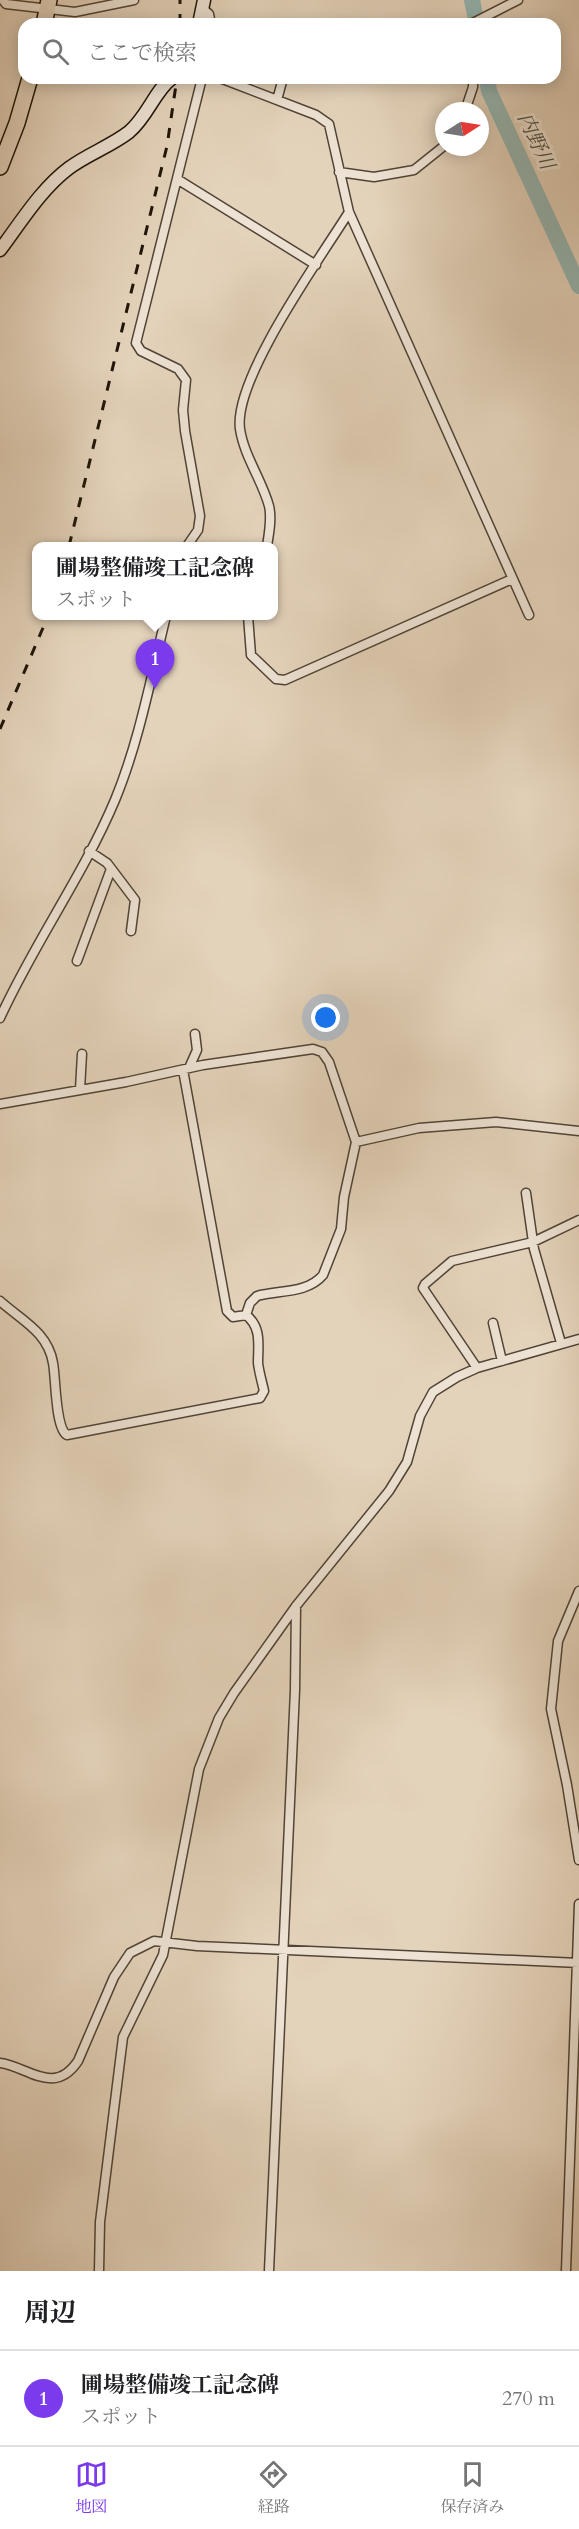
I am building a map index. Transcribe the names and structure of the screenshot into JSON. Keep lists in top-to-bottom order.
{
  "water": ["内野川"],
  "north": "right",
  "page": {
    "search": "ここで検索",
    "popup": ["圃場整備竣工記念碑", "スポット"],
    "pins": "1",
    "heading": "周辺",
    "list": [
      {
        "mark": "1",
        "name": "圃場整備竣工記念碑",
        "note": "スポット",
        "value": "270 m"
      }
    ],
    "nav": ["地図", "経路", "保存済み"]
  }
}
